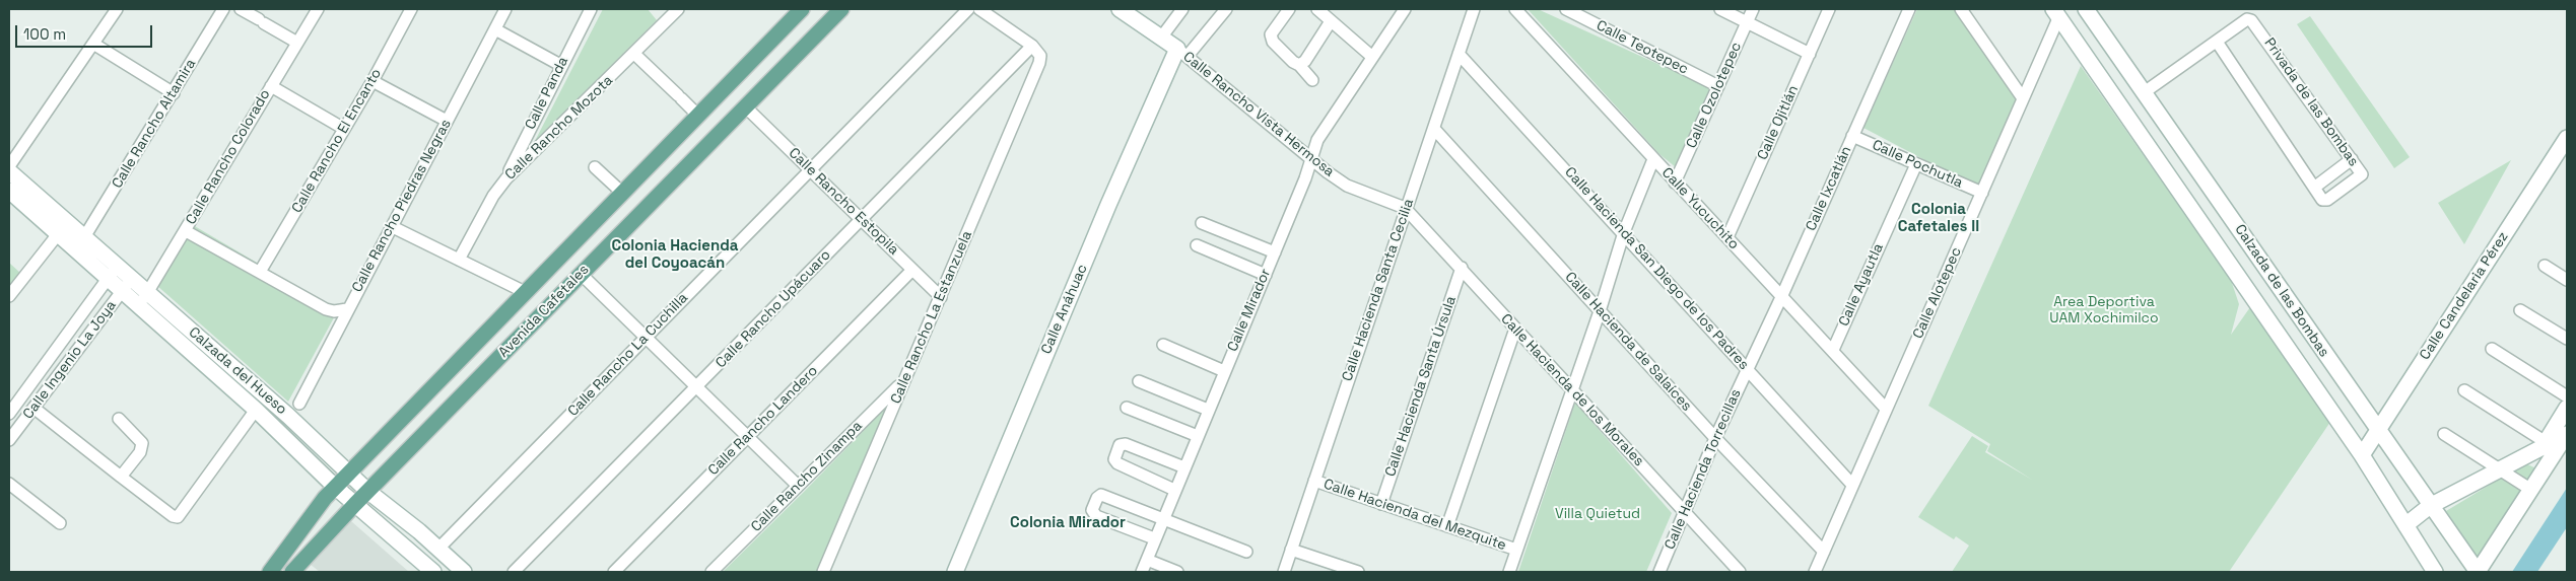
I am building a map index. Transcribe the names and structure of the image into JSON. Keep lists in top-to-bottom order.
{
  "streets": {
    "main road": [
      "Calle Rancho Vista Hermosa",
      "Calzada de las Bombas",
      "Calle Candelaria Pérez",
      "Calle Anáhuac",
      "Avenida Cafetales",
      "Calzada del Hueso"
    ],
    "street": [
      "Calle Teotepec",
      "Calle Panda",
      "Calle Ozolotepec",
      "Privada de las Bombas",
      "Calle Ojitlán",
      "Calle Rancho Altamira",
      "Calle Rancho Mozota",
      "Calle Rancho El Encanto",
      "Calle Rancho Colorado",
      "Calle Pochutla",
      "Calle Ixcatlán",
      "Calle Rancho Estopila",
      "Calle Rancho Piedras Negras",
      "Calle Yucuchito",
      "Calle Hacienda San Diego de los Padres",
      "Calle Ayautla",
      "Calle Hacienda Santa Cecilia",
      "Calle Alotepec",
      "Calle Rancho Upácuaro",
      "Calle Mirador",
      "Calle Rancho La Estanzuela",
      "Calle Hacienda de Salaíces",
      "Calle Rancho La Cuchilla",
      "Calle Ingenio La Joya",
      "Calle Hacienda Santa Úrsula",
      "Calle Hacienda de los Morales",
      "Calle Rancho Landero",
      "Calle Hacienda Torrecillas",
      "Calle Rancho Zinampa",
      "Calle Hacienda del Mezquite"
    ]
  },
  "crossings": [
    ["Calle Teotepec", "Calle Ozolotepec"],
    ["Calle Panda", "Calle Rancho Mozota"],
    ["Calle Ozolotepec", "Calle Yucuchito"],
    ["Privada de las Bombas", "Calzada de las Bombas"],
    ["Calle Rancho Vista Hermosa", "Calle Hacienda Santa Cecilia"],
    ["Calle Rancho Vista Hermosa", "Calle Anáhuac"],
    ["Calle Rancho Vista Hermosa", "Calle Mirador"],
    ["Calle Rancho Vista Hermosa", "Calle Hacienda de los Morales"],
    ["Calle Ojitlán", "Calle Yucuchito"],
    ["Calle Rancho Altamira", "Calzada del Hueso"],
    ["Calle Rancho Colorado", "Calzada del Hueso"],
    ["Calle Pochutla", "Calle Ixcatlán"],
    ["Calle Pochutla", "Calle Ayautla"],
    ["Calle Pochutla", "Calle Alotepec"],
    ["Calle Ixcatlán", "Calle Yucuchito"],
    ["Calle Ixcatlán", "Calle Hacienda San Diego de los Padres"],
    ["Calle Ixcatlán", "Calle Hacienda Torrecillas"],
    ["Calle Rancho Estopila", "Calle Rancho Upácuaro"],
    ["Calle Rancho Estopila", "Avenida Cafetales"],
    ["Calle Rancho Estopila", "Calle Rancho La Estanzuela"],
    ["Calle Rancho Estopila", "Calle Rancho La Cuchilla"],
    ["Calle Rancho Estopila", "Calle Rancho Landero"],
    ["Calle Yucuchito", "Calle Ayautla"],
    ["Calle Yucuchito", "Calle Alotepec"],
    ["Calle Hacienda San Diego de los Padres", "Calle Hacienda Santa Cecilia"],
    ["Calle Hacienda San Diego de los Padres", "Calle Alotepec"],
    ["Calle Hacienda San Diego de los Padres", "Calle Hacienda Torrecillas"],
    ["Calle Hacienda Santa Cecilia", "Calle Hacienda de Salaíces"],
    ["Calle Hacienda Santa Cecilia", "Calle Hacienda de los Morales"],
    ["Calle Hacienda Santa Cecilia", "Calle Hacienda del Mezquite"],
    ["Calzada de las Bombas", "Calle Alotepec"],
    ["Calzada de las Bombas", "Calle Candelaria Pérez"],
    ["Calle Alotepec", "Calle Hacienda de Salaíces"],
    ["Calle Rancho Upácuaro", "Calle Rancho La Estanzuela"],
    ["Avenida Cafetales", "Calzada del Hueso"],
    ["Calle Rancho La Estanzuela", "Calle Rancho Zinampa"],
    ["Calle Hacienda de Salaíces", "Calle Hacienda Torrecillas"],
    ["Calle Rancho La Cuchilla", "Calzada del Hueso"],
    ["Calle Ingenio La Joya", "Calzada del Hueso"],
    ["Calle Hacienda Santa Úrsula", "Calle Hacienda de los Morales"],
    ["Calle Hacienda Santa Úrsula", "Calle Hacienda del Mezquite"],
    ["Calle Hacienda de los Morales", "Calle Hacienda Torrecillas"]
  ],
  "districts": ["Colonia Cafetales II", "Colonia Hacienda del Coyoacán", "Colonia Mirador"],
  "parks": ["Area Deportiva UAM Xochimilco", "Villa Quietud"],
  "scale_bar": "100 m"
}
